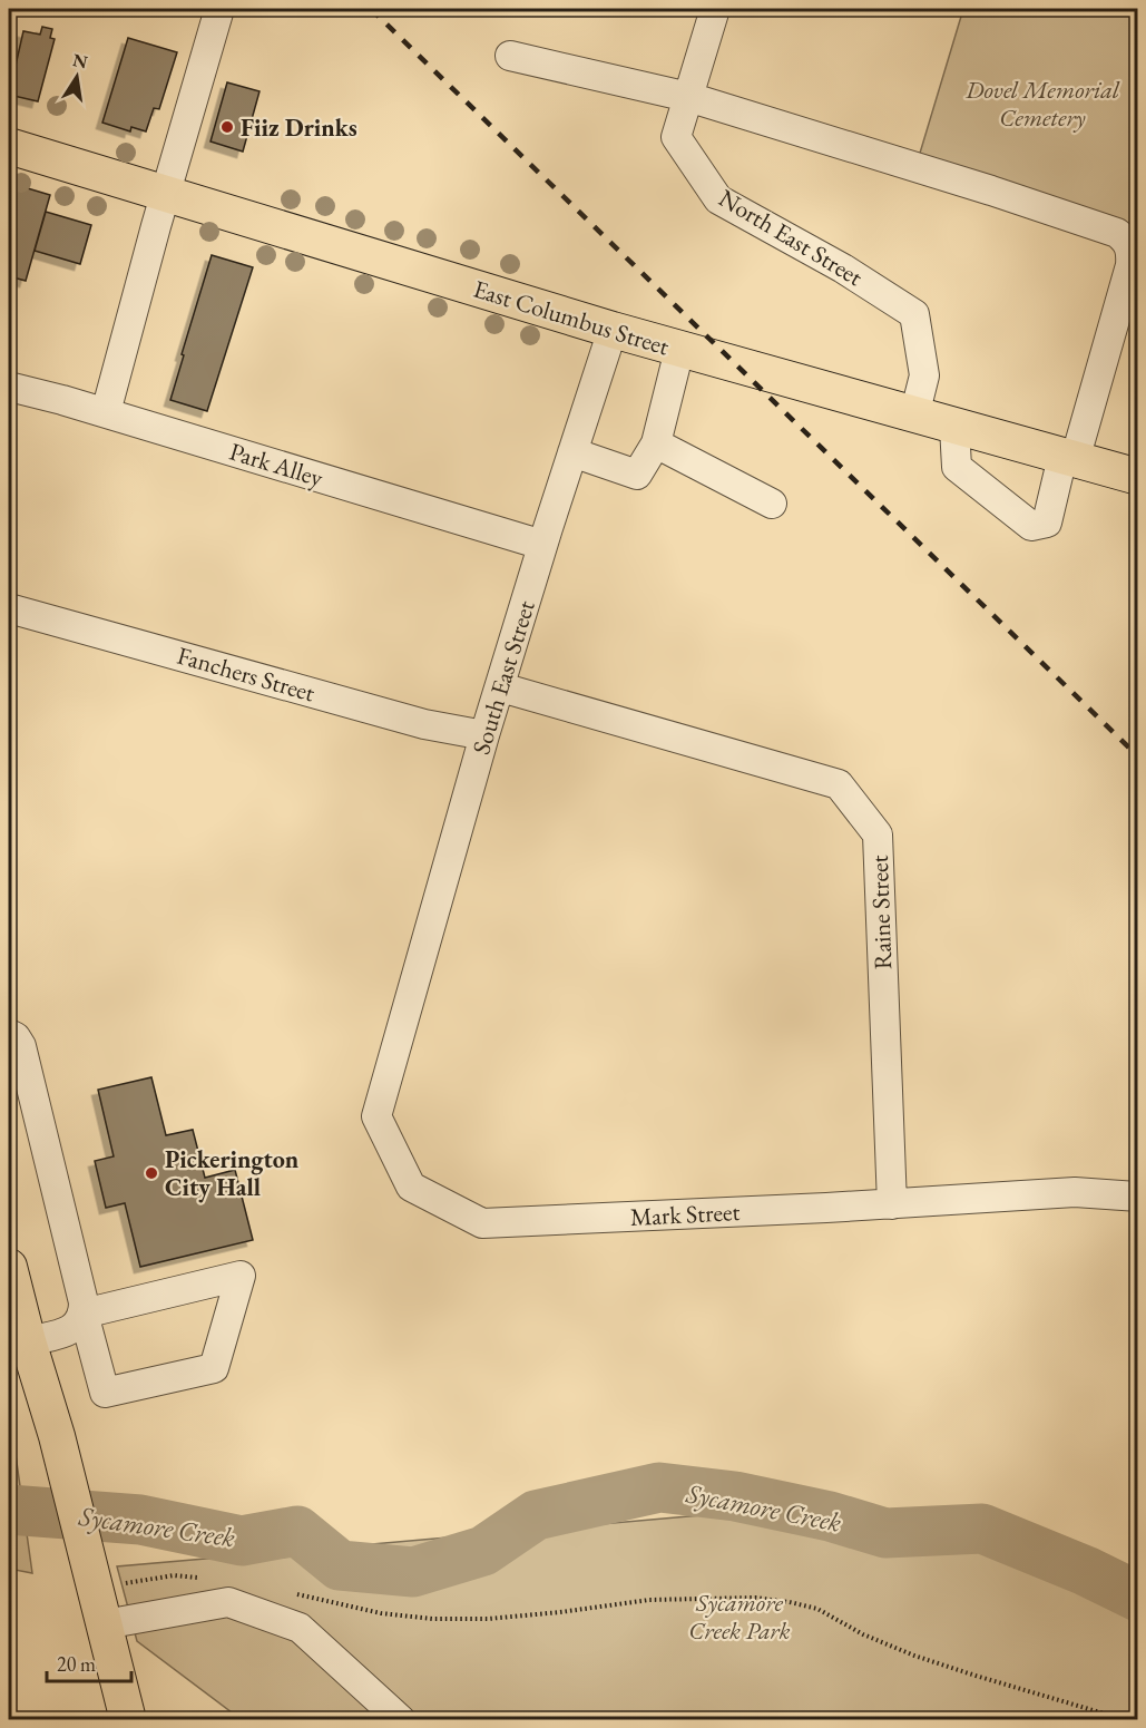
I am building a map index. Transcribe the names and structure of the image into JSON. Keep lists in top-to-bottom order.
{
  "streets": {
    "main road": ["East Columbus Street"],
    "street": [
      "North East Street",
      "Park Alley",
      "Fanchers Street",
      "South East Street",
      "Raine Street",
      "Mark Street"
    ]
  },
  "crossings": [
    ["North East Street", "East Columbus Street"],
    ["East Columbus Street", "South East Street"],
    ["Park Alley", "South East Street"],
    ["Fanchers Street", "South East Street"],
    ["South East Street", "Raine Street"],
    ["South East Street", "Mark Street"],
    ["Raine Street", "Mark Street"]
  ],
  "water": ["Sycamore Creek"],
  "parks": ["Dovel Memorial Cemetery", "Sycamore Creek Park"],
  "places": ["Fiiz Drinks", "Pickerington City Hall"],
  "scale_bar": "20 m",
  "north": "top"
}
